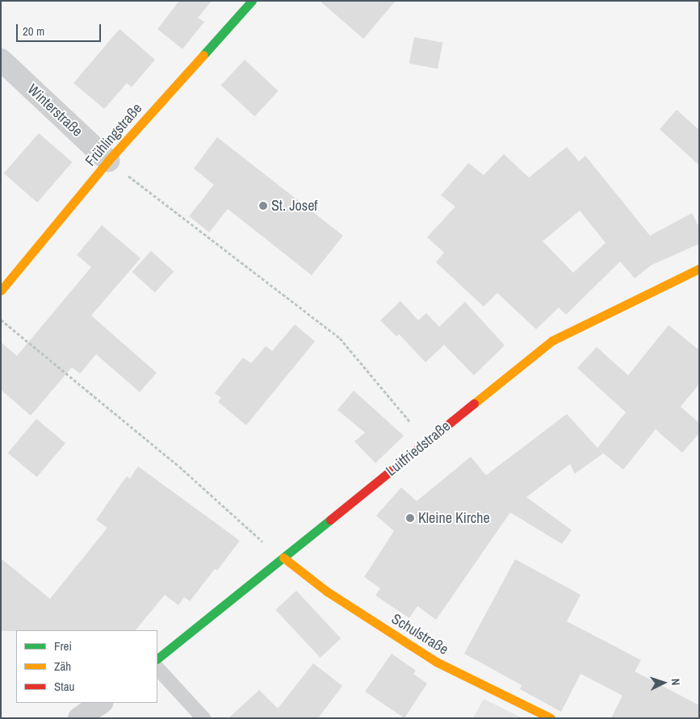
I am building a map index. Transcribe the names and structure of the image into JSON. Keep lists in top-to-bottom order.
{
  "streets": {
    "street": [
      "Winterstraße",
      "Frühlingstraße",
      "Luitfriedstraße",
      "Schulstraße"
    ]
  },
  "crossings": [
    ["Winterstraße", "Frühlingstraße"],
    ["Luitfriedstraße", "Schulstraße"]
  ],
  "places": ["St. Josef", "Kleine Kirche"],
  "legend": ["Frei", "Zäh", "Stau"],
  "scale_bar": "20 m",
  "north": "right"
}
